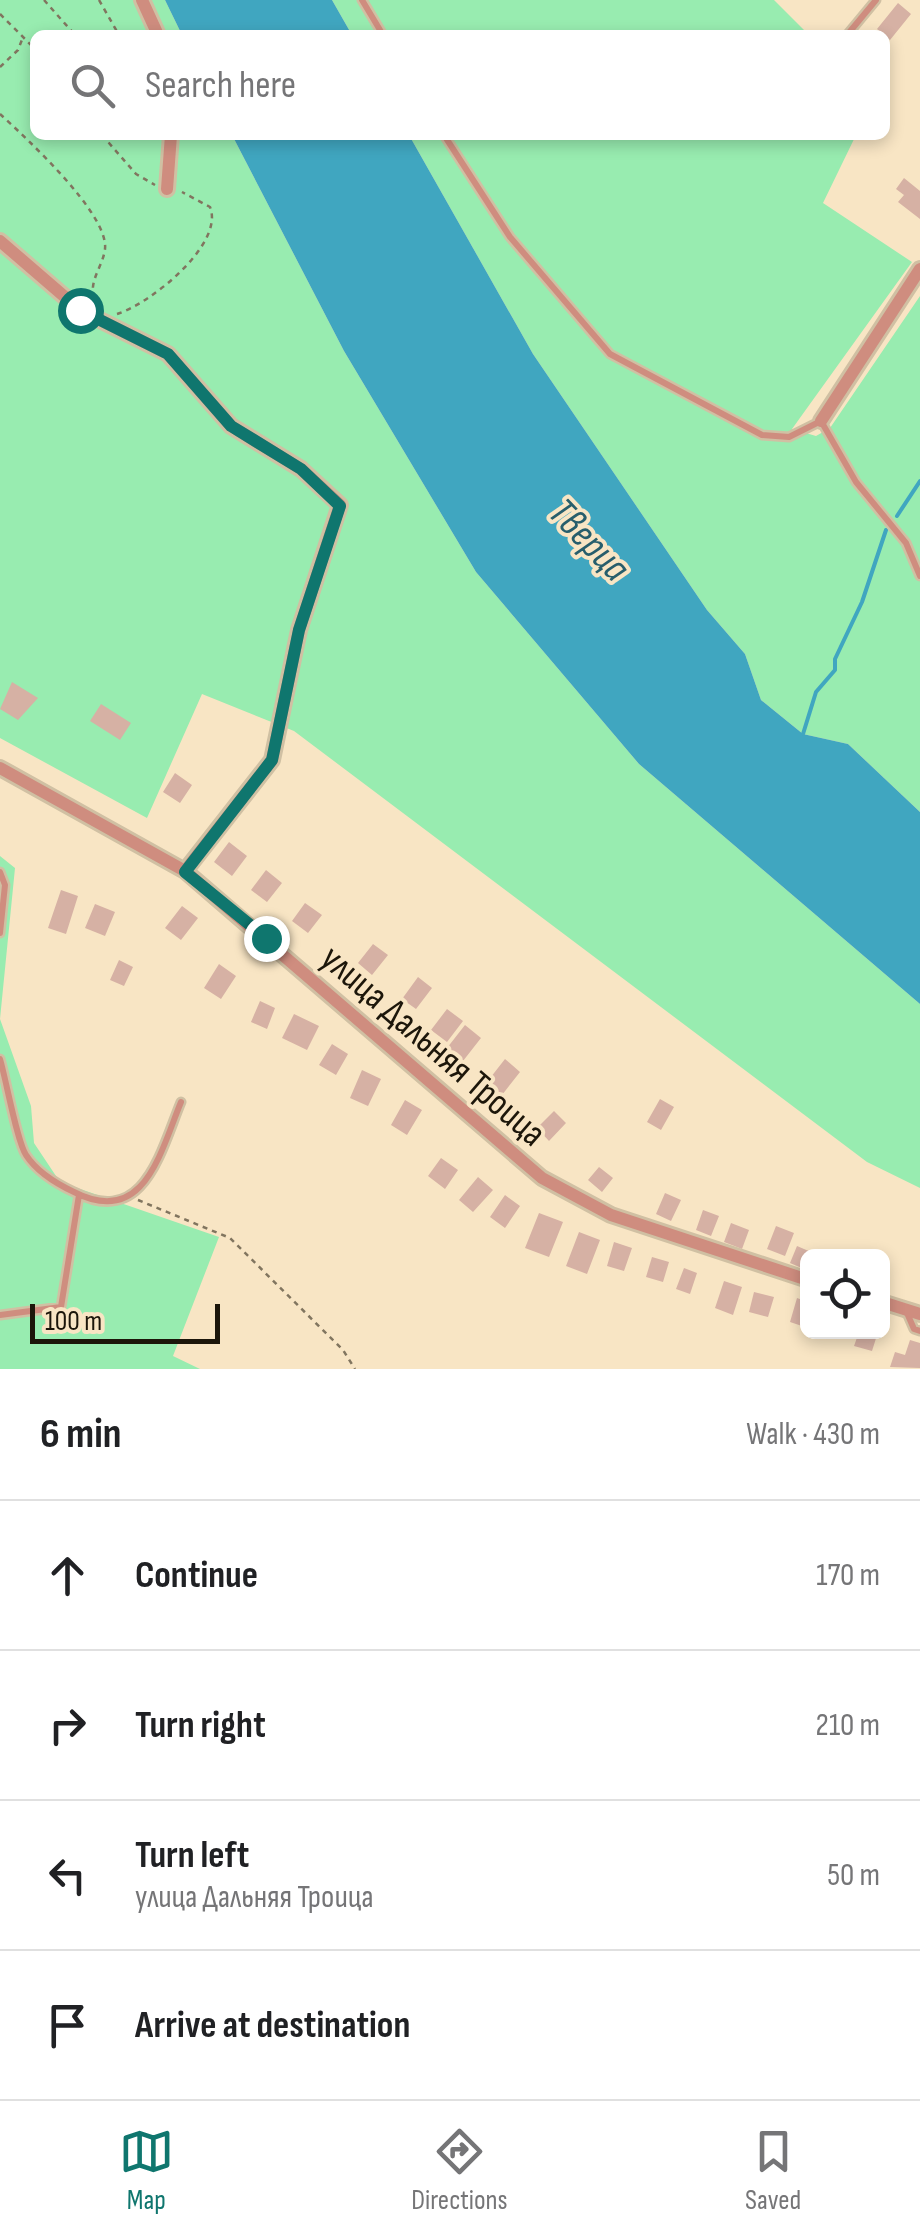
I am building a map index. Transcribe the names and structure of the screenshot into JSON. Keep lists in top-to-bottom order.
{
  "streets": {
    "street": ["улица Дальняя Троица"]
  },
  "water": ["Тверца"],
  "scale_bar": "100 m",
  "page": {
    "search": "Search here",
    "scale": "100 m",
    "heading": ["6 min", "Walk · 430 m"],
    "list": [
      ["Continue", "170 m"],
      ["Turn right", "210 m"],
      ["Turn left", "улица Дальняя Троица", "50 m"],
      "Arrive at destination"
    ],
    "nav": ["Map", "Directions", "Saved"]
  }
}
